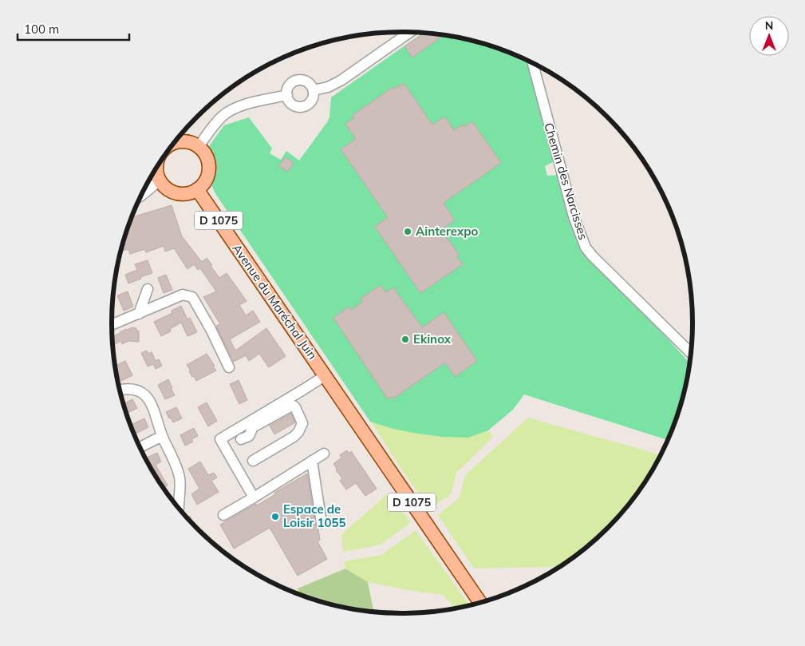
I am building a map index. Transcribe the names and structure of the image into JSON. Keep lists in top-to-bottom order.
{
  "streets": {
    "main road": ["D 1075", "Avenue du Maréchal Juin"],
    "street": ["Chemin des Narcisses"]
  },
  "crossings": [
    ["D 1075", "Avenue du Maréchal Juin"]
  ],
  "places": ["Ainterexpo", "Ekinox", "Espace de Loisir 1055"],
  "scale_bar": "100 m",
  "north": "top"
}
